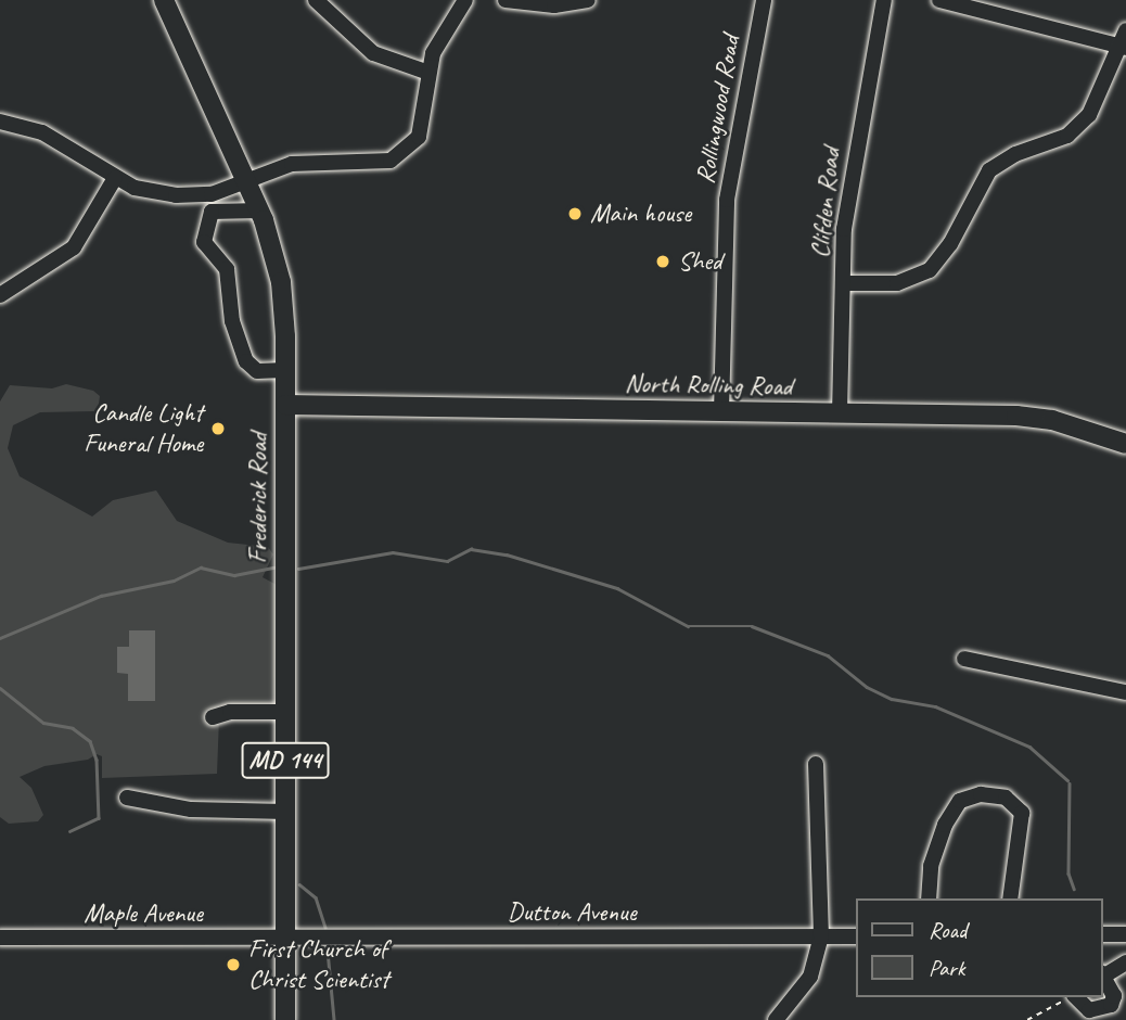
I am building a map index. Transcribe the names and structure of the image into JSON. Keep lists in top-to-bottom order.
{
  "streets": {
    "main road": ["North Rolling Road", "Frederick Road", "MD 144"],
    "street": [
      "Rollingwood Road",
      "Clifden Road",
      "Dutton Avenue",
      "Maple Avenue"
    ]
  },
  "crossings": [
    ["Rollingwood Road", "North Rolling Road"],
    ["Clifden Road", "North Rolling Road"],
    ["North Rolling Road", "Frederick Road"],
    ["Frederick Road", "Dutton Avenue"],
    ["Frederick Road", "Maple Avenue"],
    ["Dutton Avenue", "Maple Avenue"]
  ],
  "places": [
    "Main house",
    "Shed",
    "Candle Light Funeral Home",
    "First Church of Christ Scientist"
  ],
  "legend": ["Road", "Park"]
}
